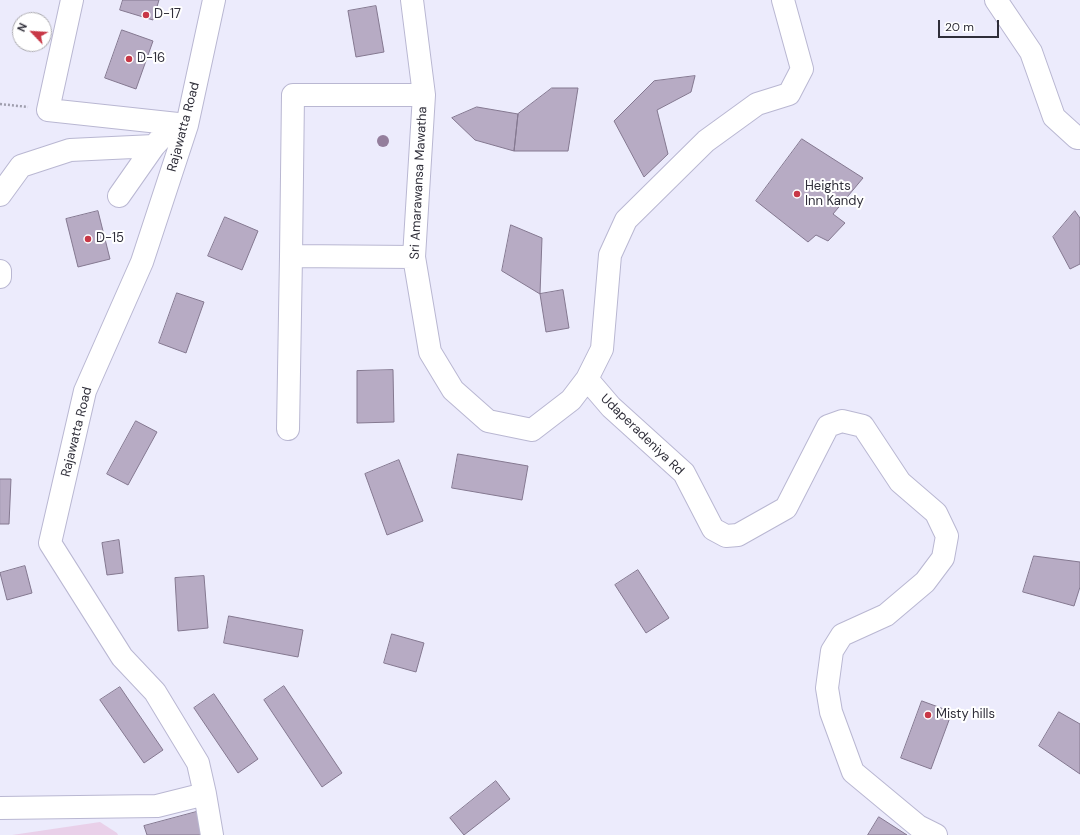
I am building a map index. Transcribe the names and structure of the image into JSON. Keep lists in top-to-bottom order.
{
  "streets": {
    "street": ["Rajawatta Road", "Sri Amarawansa Mawatha", "Udaperadeniya Rd"]
  },
  "crossings": [
    ["Sri Amarawansa Mawatha", "Udaperadeniya Rd"]
  ],
  "places": [
    "D-17",
    "D-16",
    "Heights Inn Kandy",
    "D-15",
    "Misty hills"
  ],
  "scale_bar": "20 m",
  "north": "top left"
}
